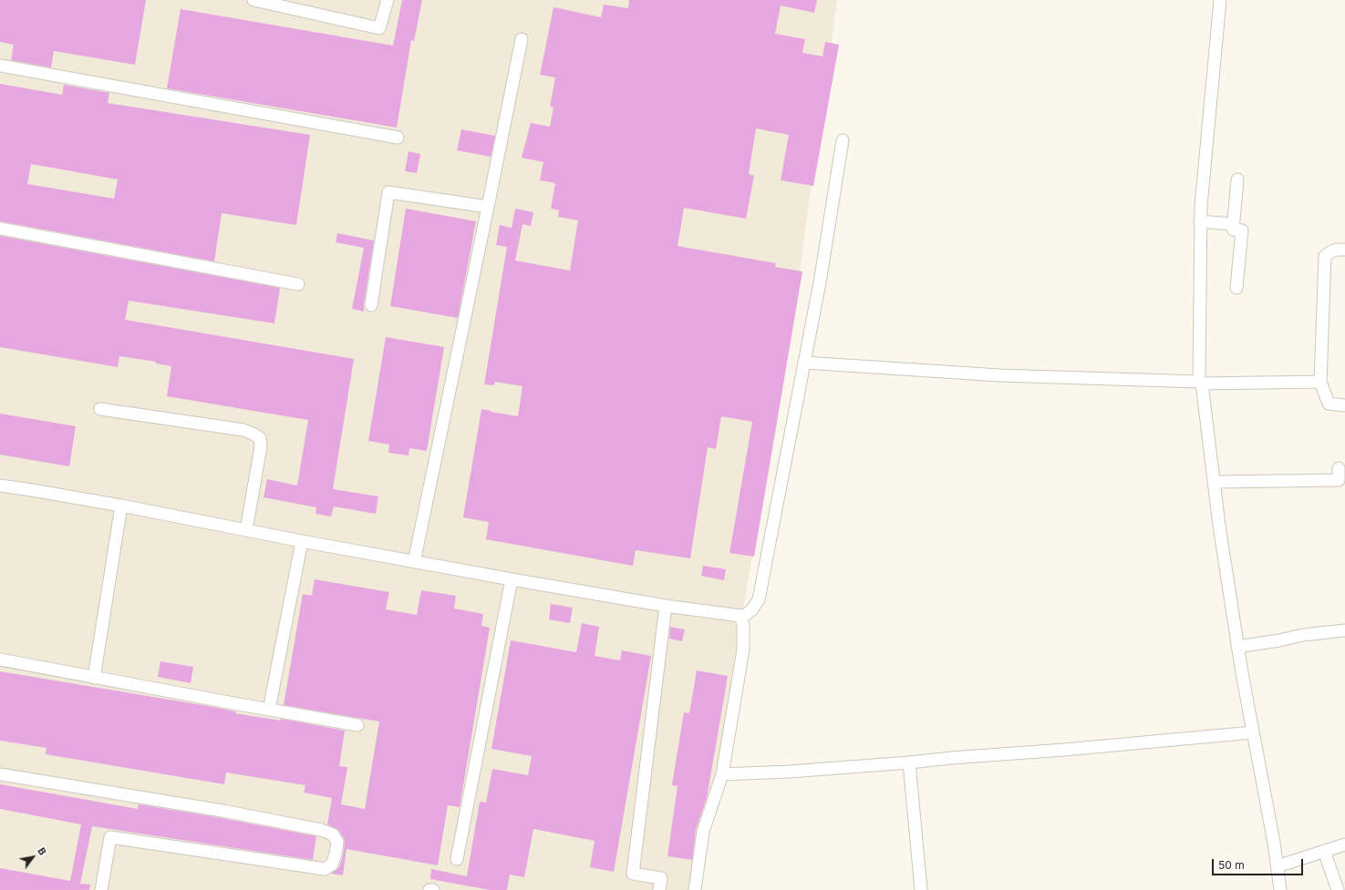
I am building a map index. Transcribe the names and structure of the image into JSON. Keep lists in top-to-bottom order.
{
  "scale_bar": "50 m",
  "north": "top right"
}
